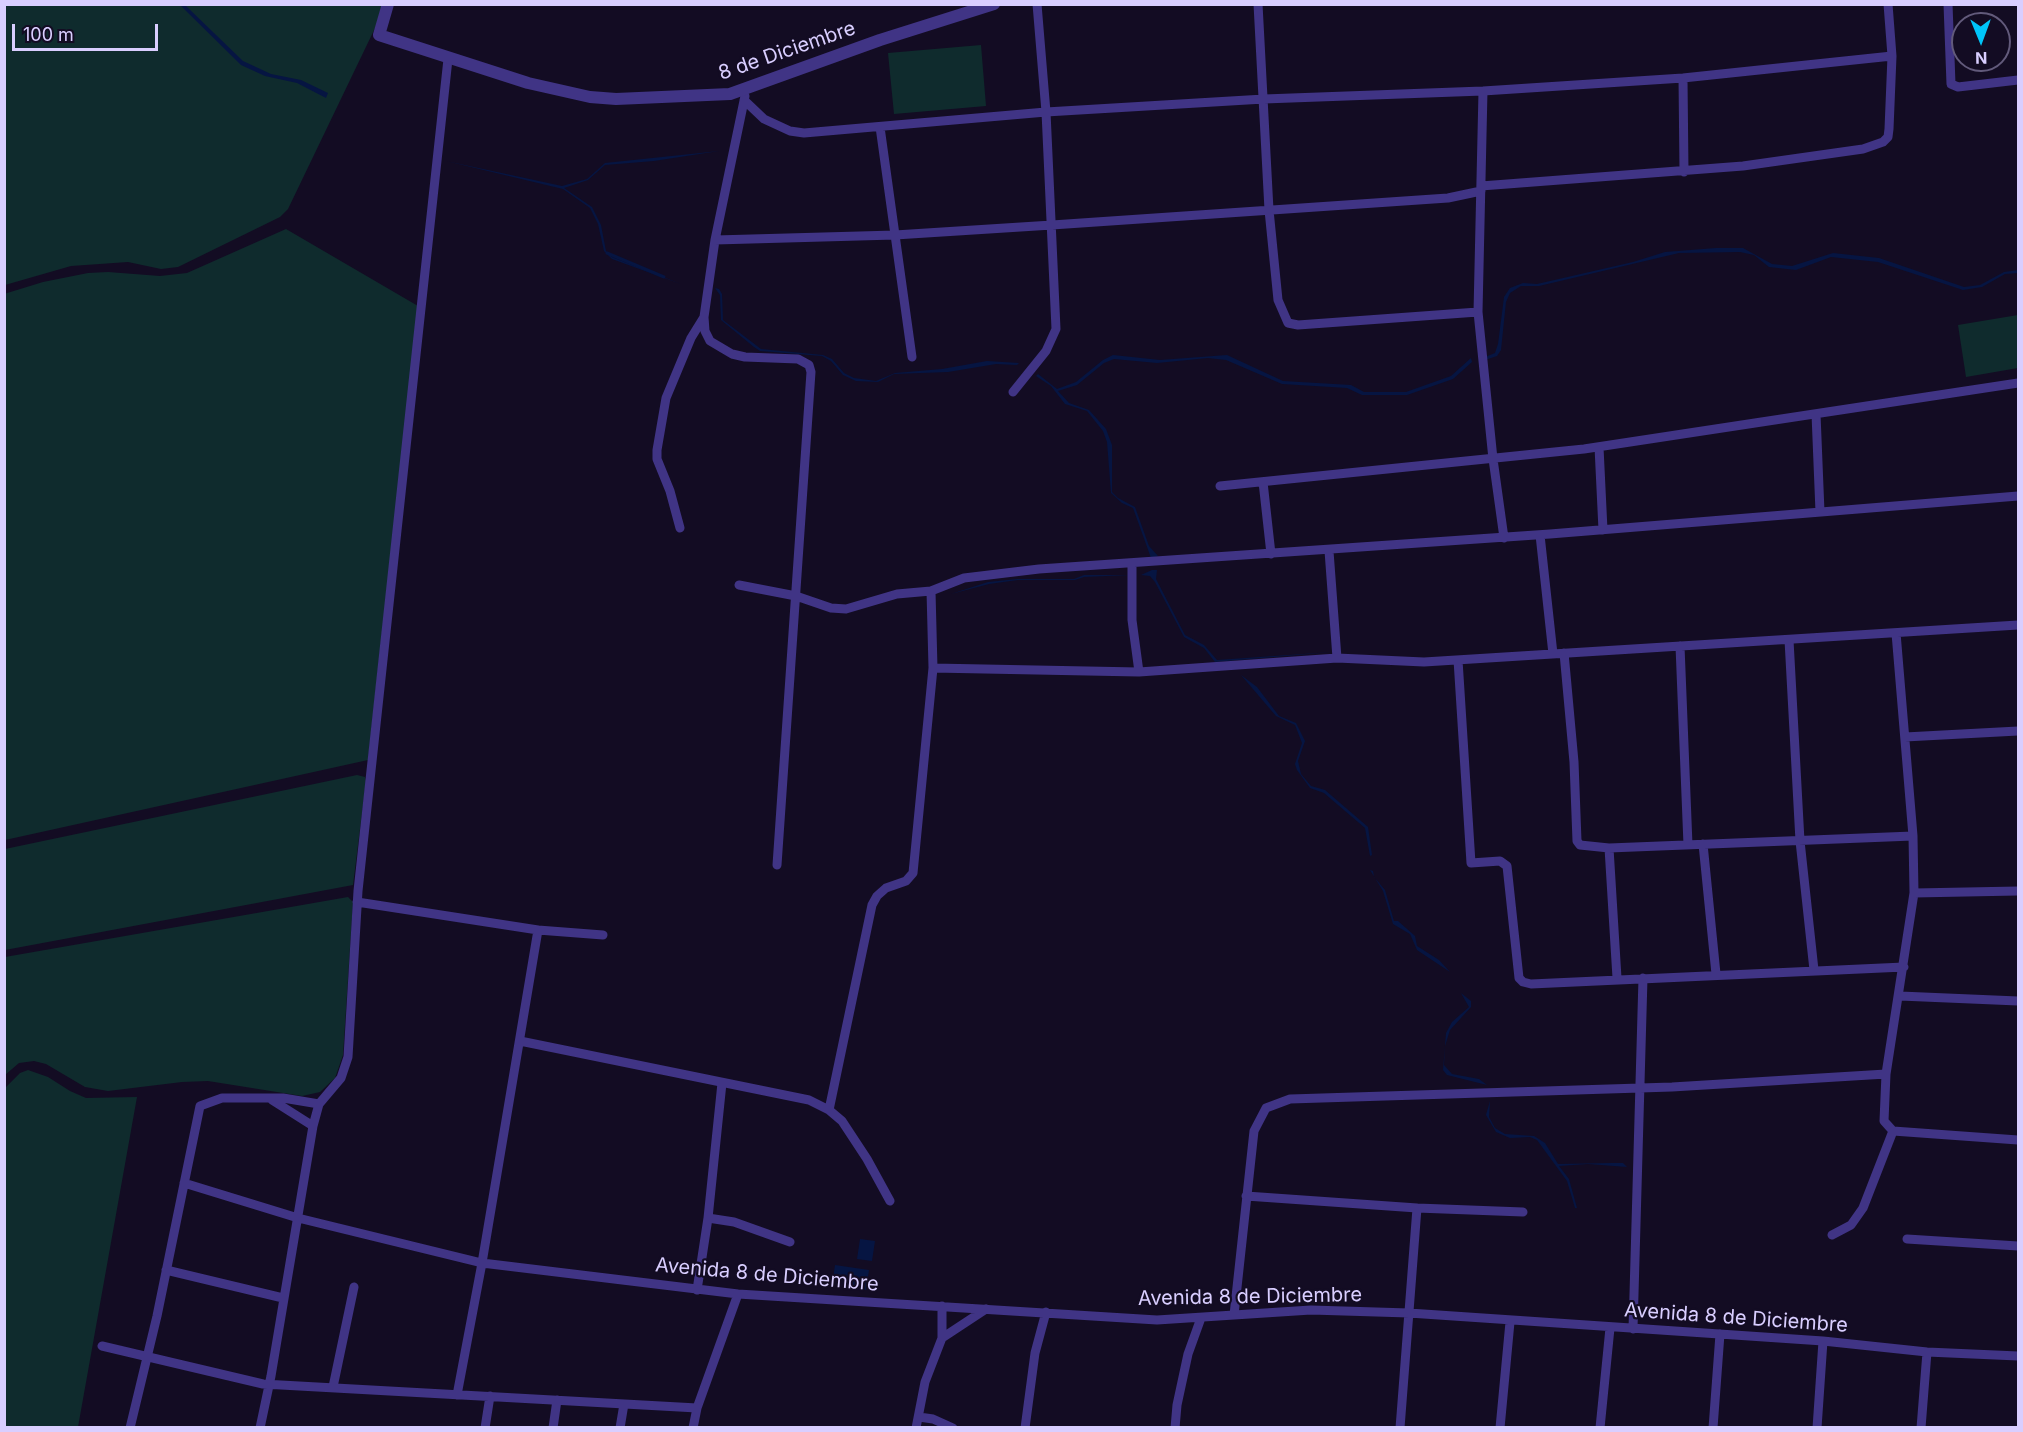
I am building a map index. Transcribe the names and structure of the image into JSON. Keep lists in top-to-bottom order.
{
  "streets": {
    "street": ["8 de Diciembre", "Avenida 8 de Diciembre"]
  },
  "scale_bar": "100 m",
  "north": "bottom"
}
